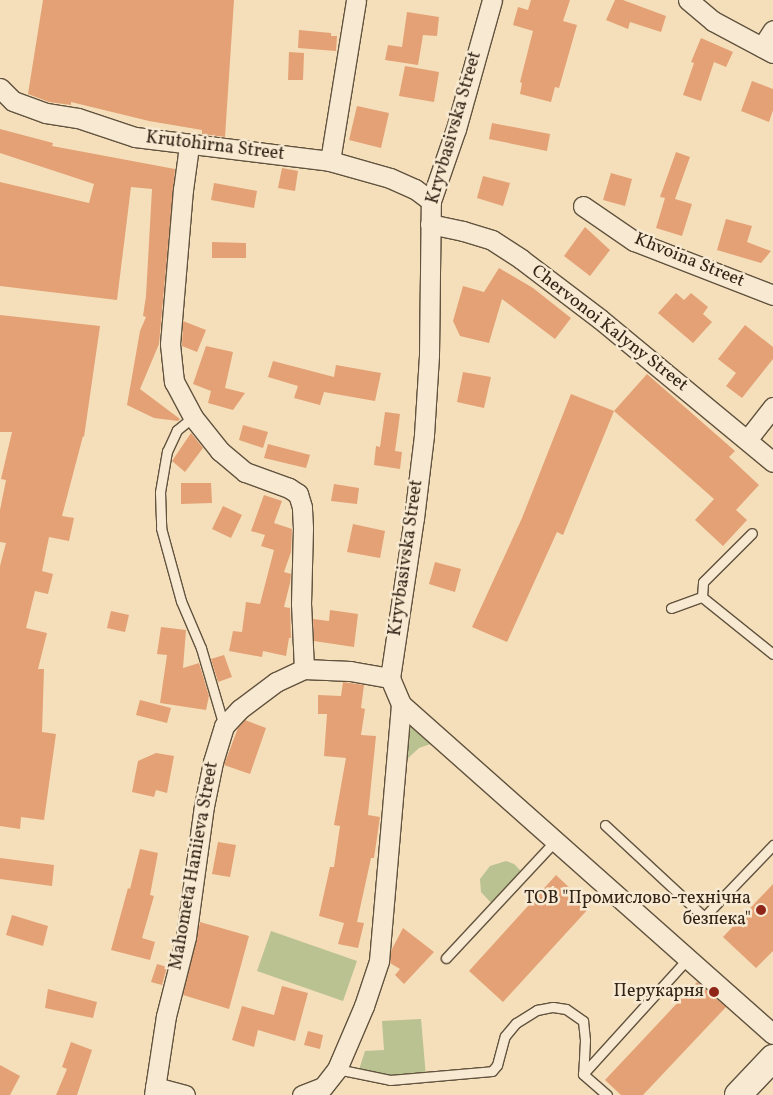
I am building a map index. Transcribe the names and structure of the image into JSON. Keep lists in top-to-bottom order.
{
  "streets": {
    "street": [
      "Kryvbasivska Street",
      "Krutohirna Street",
      "Khvoina Street",
      "Chervonoi Kalyny Street",
      "Mahometa Haniieva Street"
    ]
  },
  "crossings": [
    ["Kryvbasivska Street", "Krutohirna Street"],
    ["Kryvbasivska Street", "Chervonoi Kalyny Street"]
  ],
  "places": ["ТОВ \"Промислово-технічна безпека\"", "Перукарня"]
}
